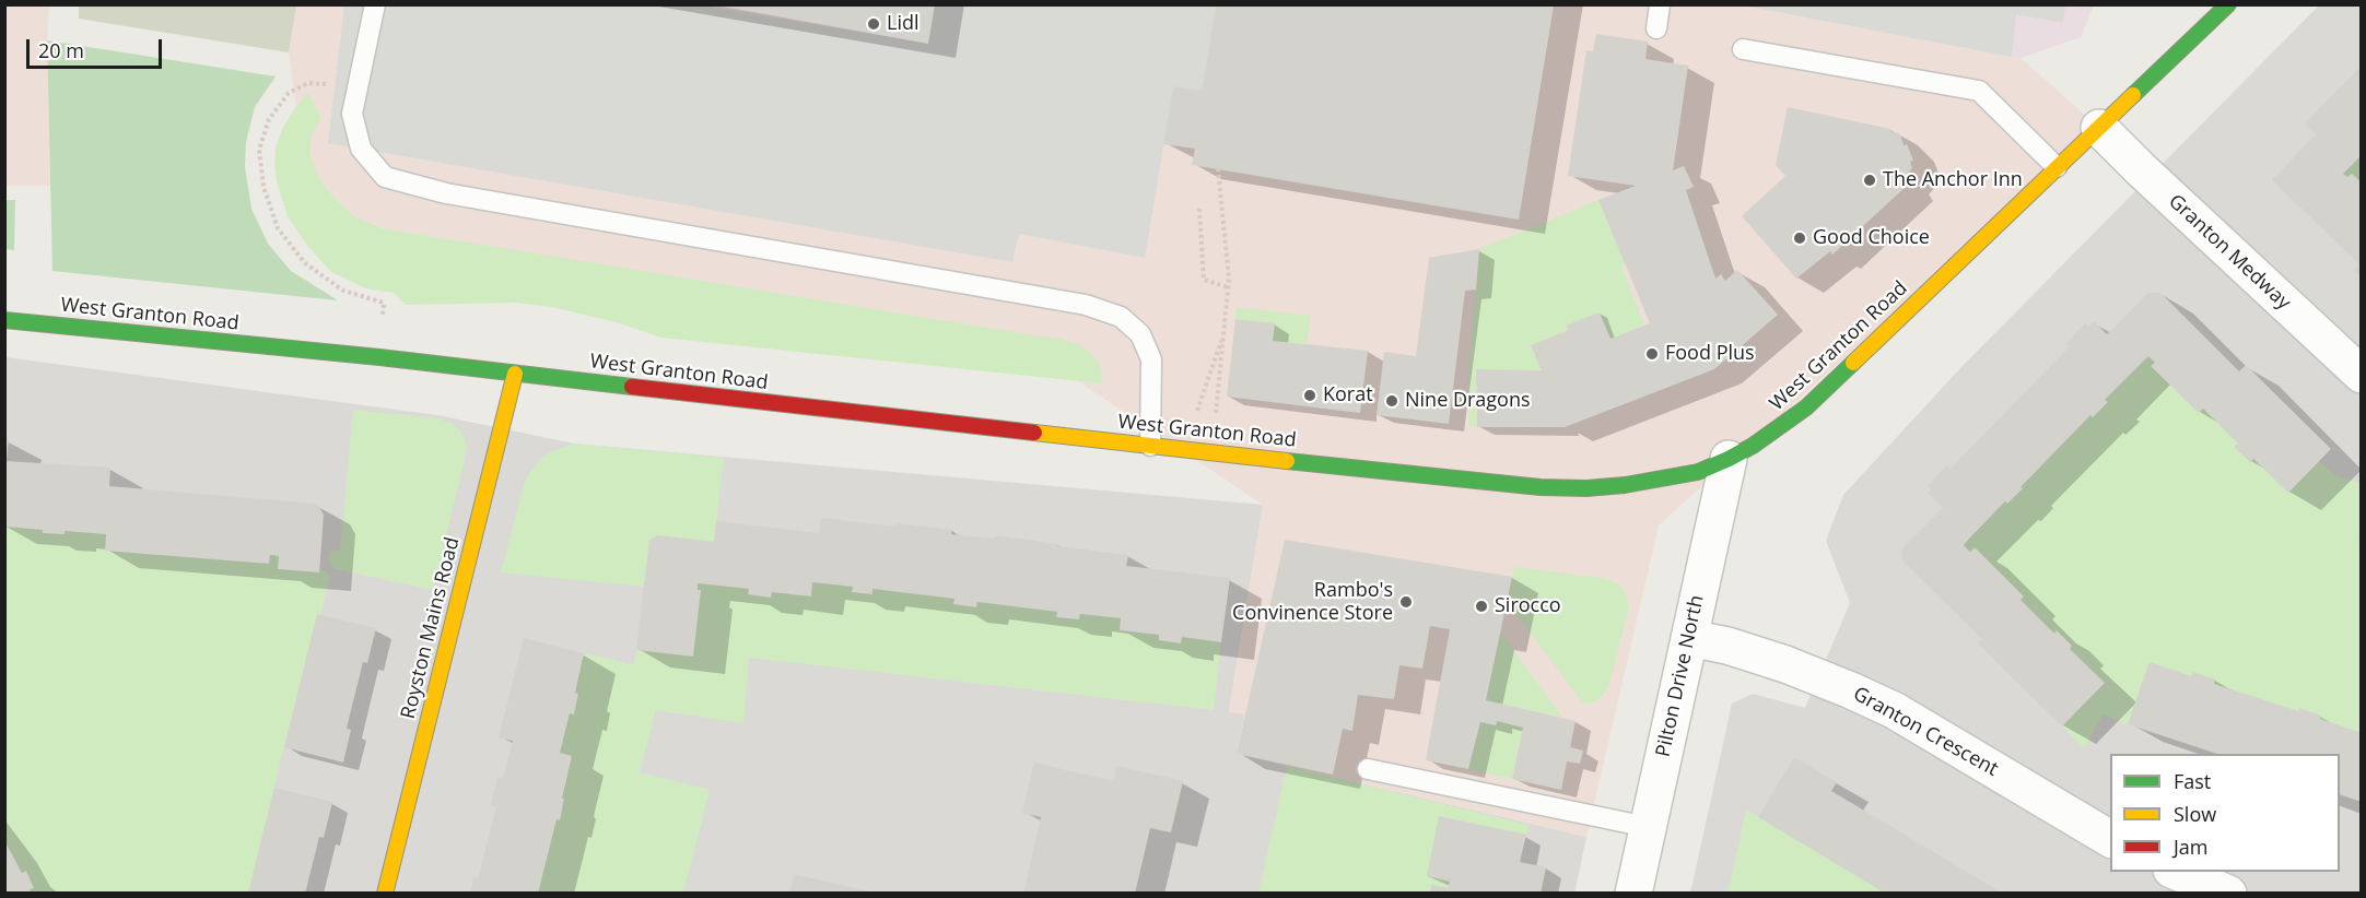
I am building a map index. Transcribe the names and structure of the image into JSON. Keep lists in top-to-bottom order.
{
  "streets": {
    "street": [
      "Granton Medway",
      "West Granton Road",
      "Royston Mains Road",
      "Pilton Drive North",
      "Granton Crescent"
    ]
  },
  "crossings": [
    ["Granton Medway", "West Granton Road"],
    ["West Granton Road", "Royston Mains Road"],
    ["West Granton Road", "Pilton Drive North"],
    ["Pilton Drive North", "Granton Crescent"]
  ],
  "places": [
    "Lidl",
    "The Anchor Inn",
    "Good Choice",
    "Food Plus",
    "Korat",
    "Nine Dragons",
    "Rambo's Convinence Store",
    "Sirocco"
  ],
  "legend": ["Fast", "Slow", "Jam"],
  "scale_bar": "20 m"
}
